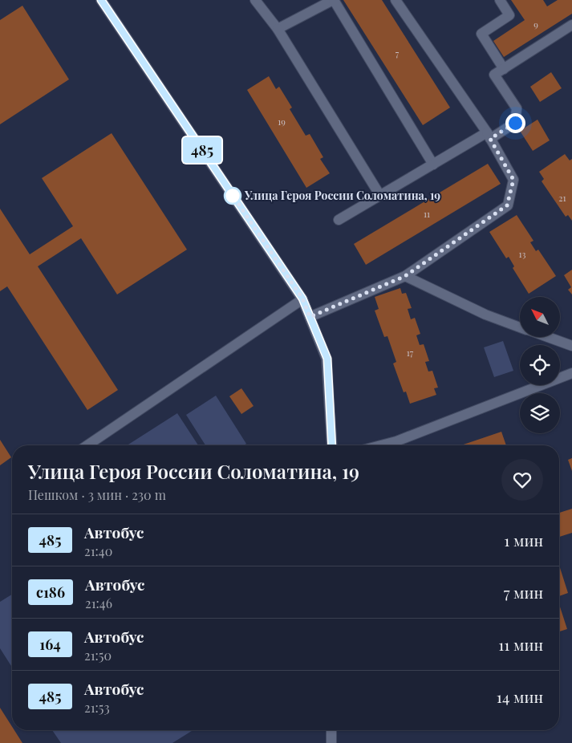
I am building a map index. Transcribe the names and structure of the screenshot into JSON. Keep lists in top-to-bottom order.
{
  "places": ["Улица Героя России Соломатина, 19"],
  "lines": ["bus line 485"],
  "house_numbers": [
    "9",
    "7",
    "19",
    "21",
    "11",
    "13",
    "17"
  ],
  "north": "top left",
  "page": {
    "on_map": "485",
    "heading": ["Улица Героя России Соломатина, 19", "Пешком · 3 мин · 230 m"],
    "list": [
      {
        "mark": "485",
        "name": "Автобус",
        "note": "21:40",
        "value": "1 мин"
      },
      {
        "mark": "с186",
        "name": "Автобус",
        "note": "21:46",
        "value": "7 мин"
      },
      {
        "mark": "164",
        "name": "Автобус",
        "note": "21:50",
        "value": "11 мин"
      },
      {
        "mark": "485",
        "name": "Автобус",
        "note": "21:53",
        "value": "14 мин"
      }
    ]
  }
}
